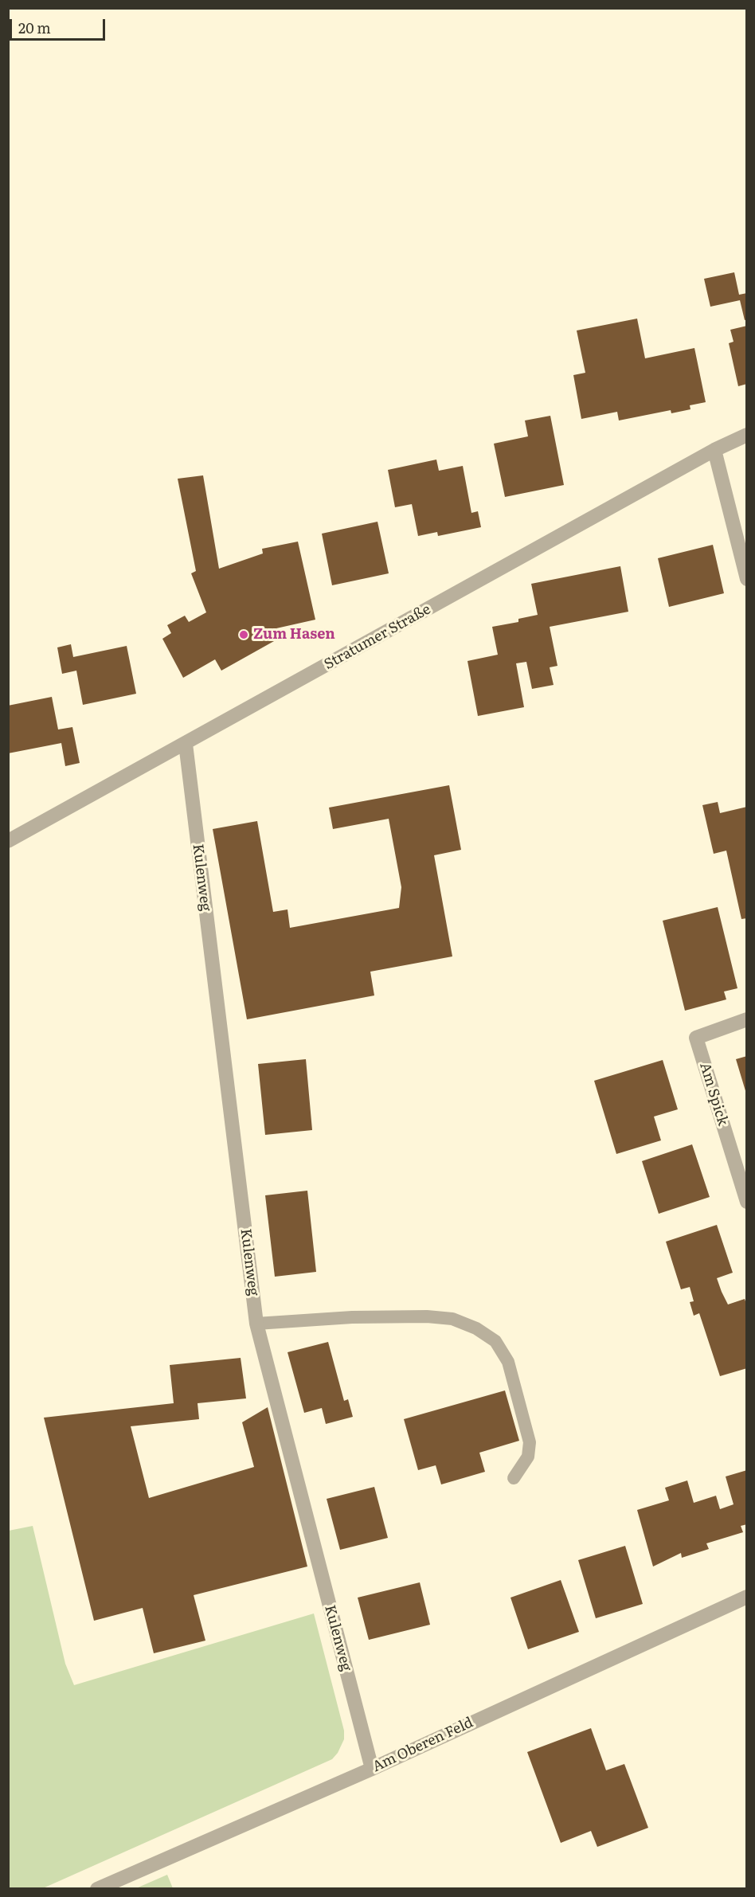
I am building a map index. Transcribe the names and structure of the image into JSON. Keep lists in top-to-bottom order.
{
  "streets": {
    "street": [
      "Stratumer Straße",
      "Kulenweg",
      "Am Spick",
      "Am Oberen Feld"
    ]
  },
  "crossings": [
    ["Stratumer Straße", "Kulenweg"],
    ["Kulenweg", "Am Oberen Feld"]
  ],
  "places": ["Zum Hasen"],
  "scale_bar": "20 m"
}
